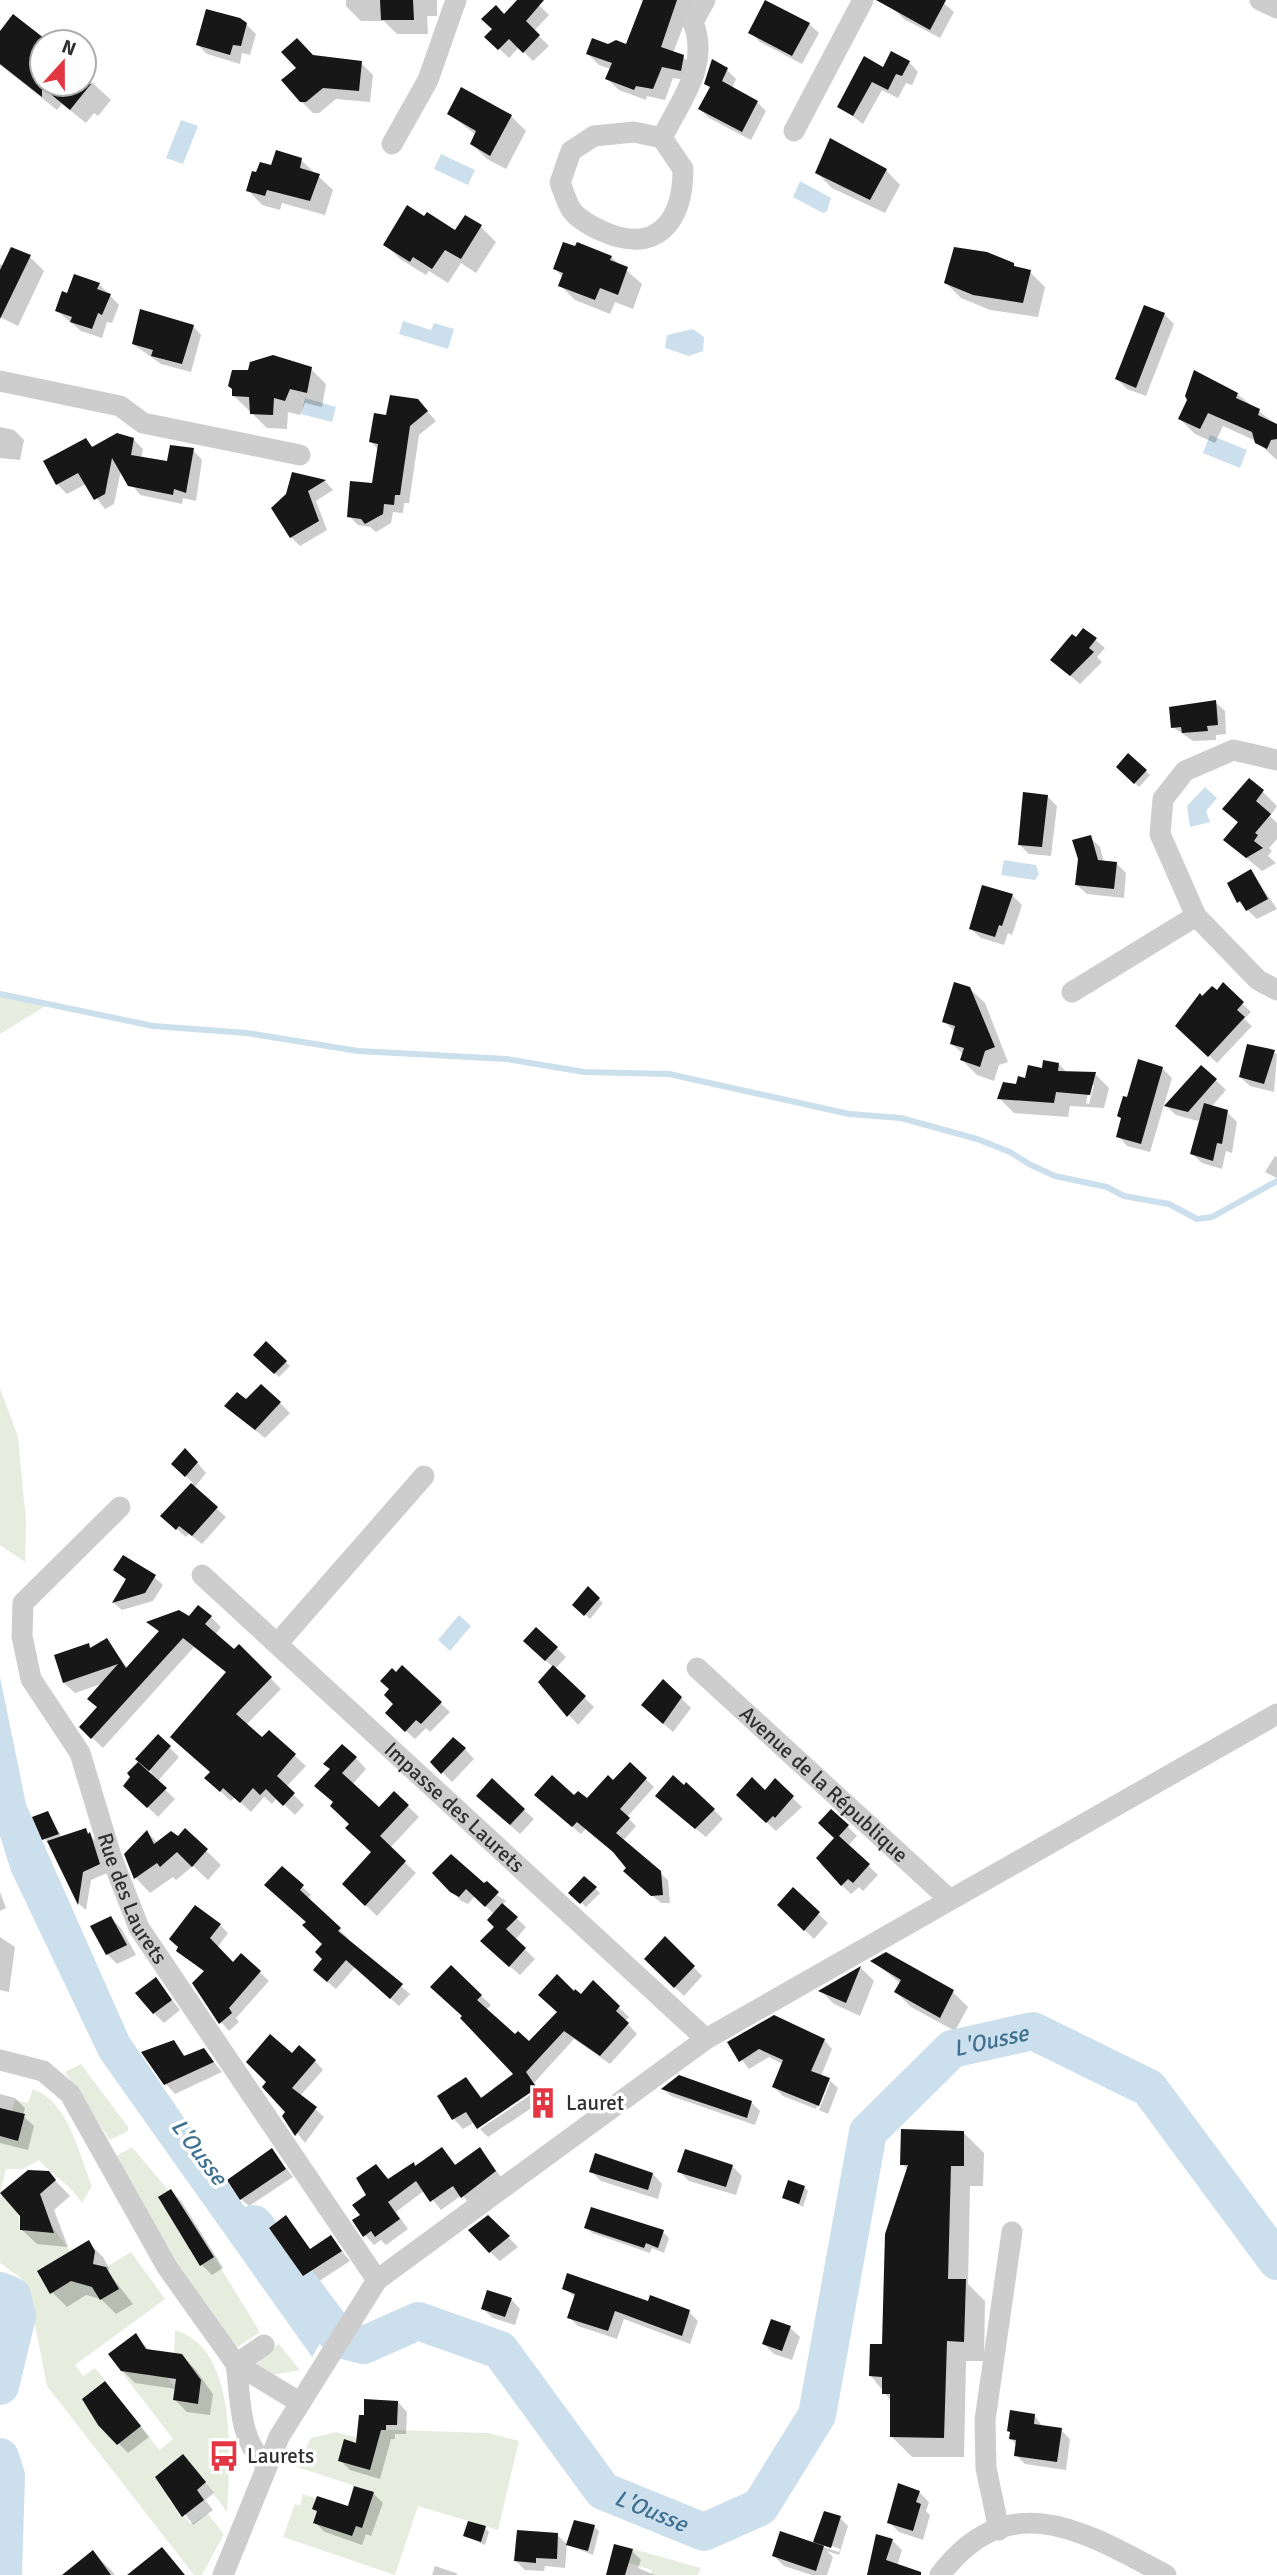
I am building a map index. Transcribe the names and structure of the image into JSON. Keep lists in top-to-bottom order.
{
  "streets": {
    "street": ["Avenue de la République", "Impasse des Laurets", "Rue des Laurets"]
  },
  "water": ["L'Ousse"],
  "places": {
    "building": ["Lauret"],
    "bus stop": ["Laurets"]
  },
  "north": "top"
}
